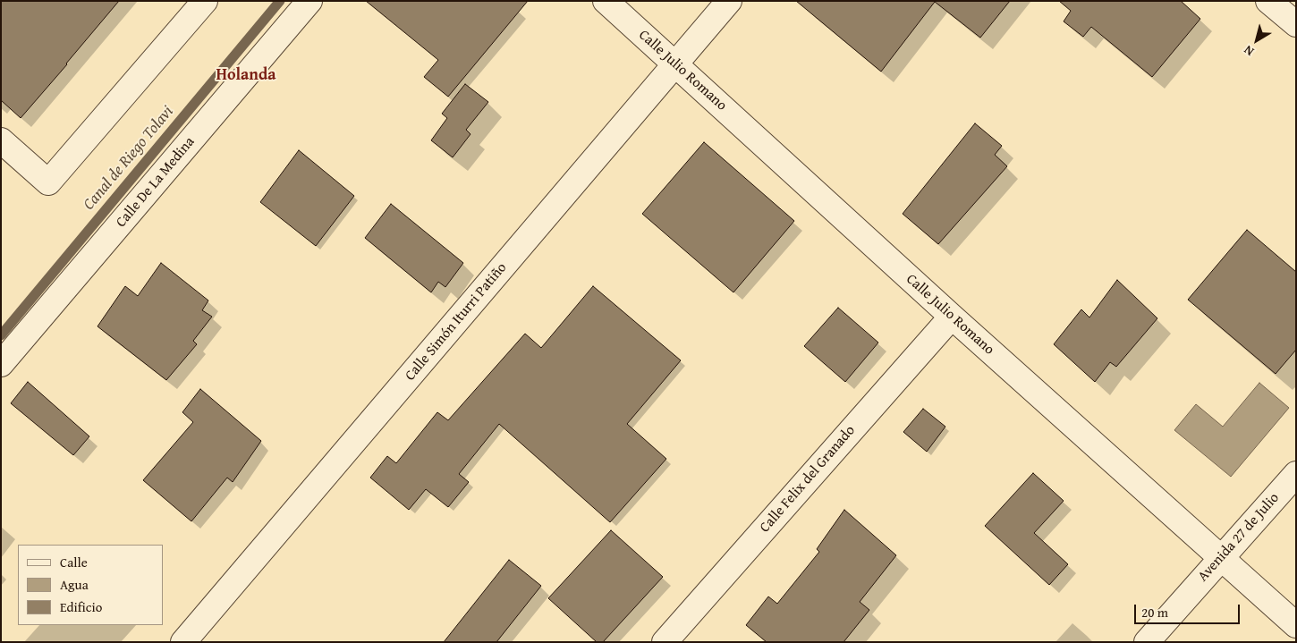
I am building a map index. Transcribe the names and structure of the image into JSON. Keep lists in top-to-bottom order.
{
  "streets": {
    "street": [
      "Calle Julio Romano",
      "Calle De La Medina",
      "Calle Simón Iturri Patiño",
      "Calle Felix del Granado",
      "Avenida 27 de Julio"
    ]
  },
  "crossings": [
    ["Calle Julio Romano", "Calle Simón Iturri Patiño"],
    ["Calle Julio Romano", "Calle Felix del Granado"],
    ["Calle Julio Romano", "Avenida 27 de Julio"]
  ],
  "districts": ["Holanda"],
  "water": ["Canal de Riego Tolavi"],
  "legend": ["Calle", "Agua", "Edificio"],
  "scale_bar": "20 m",
  "north": "bottom left"
}
